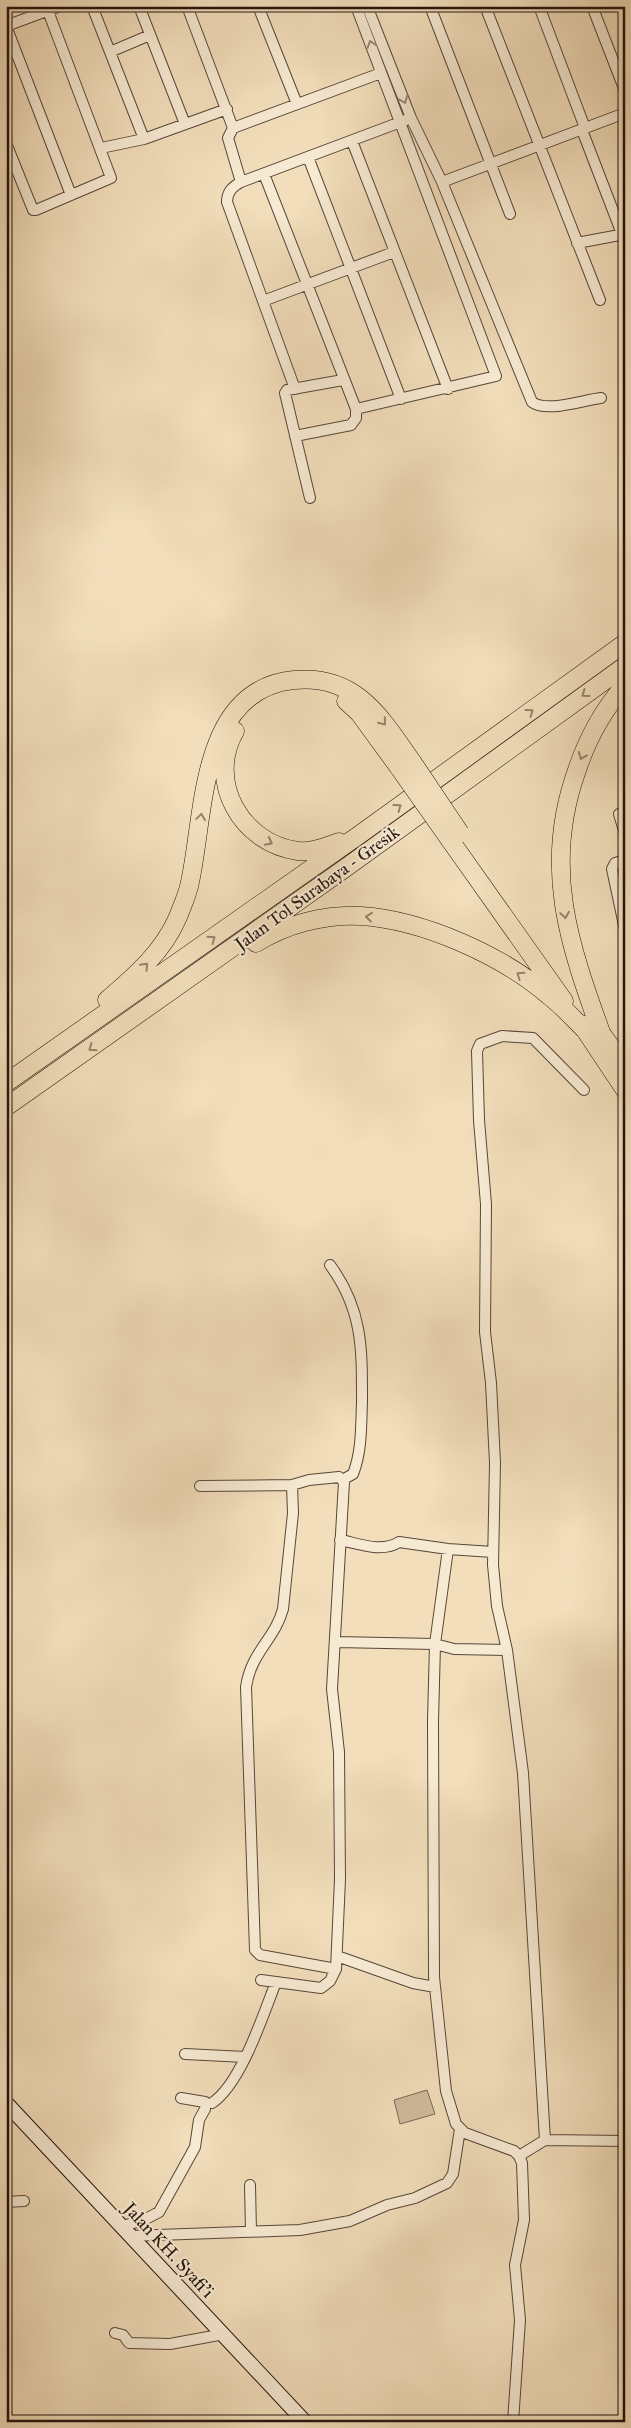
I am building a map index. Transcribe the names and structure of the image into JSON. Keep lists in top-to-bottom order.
{
  "streets": {
    "highway": ["Jalan Tol Surabaya - Gresik"],
    "main road": ["Jalan KH. Syafi'i"]
  }
}
